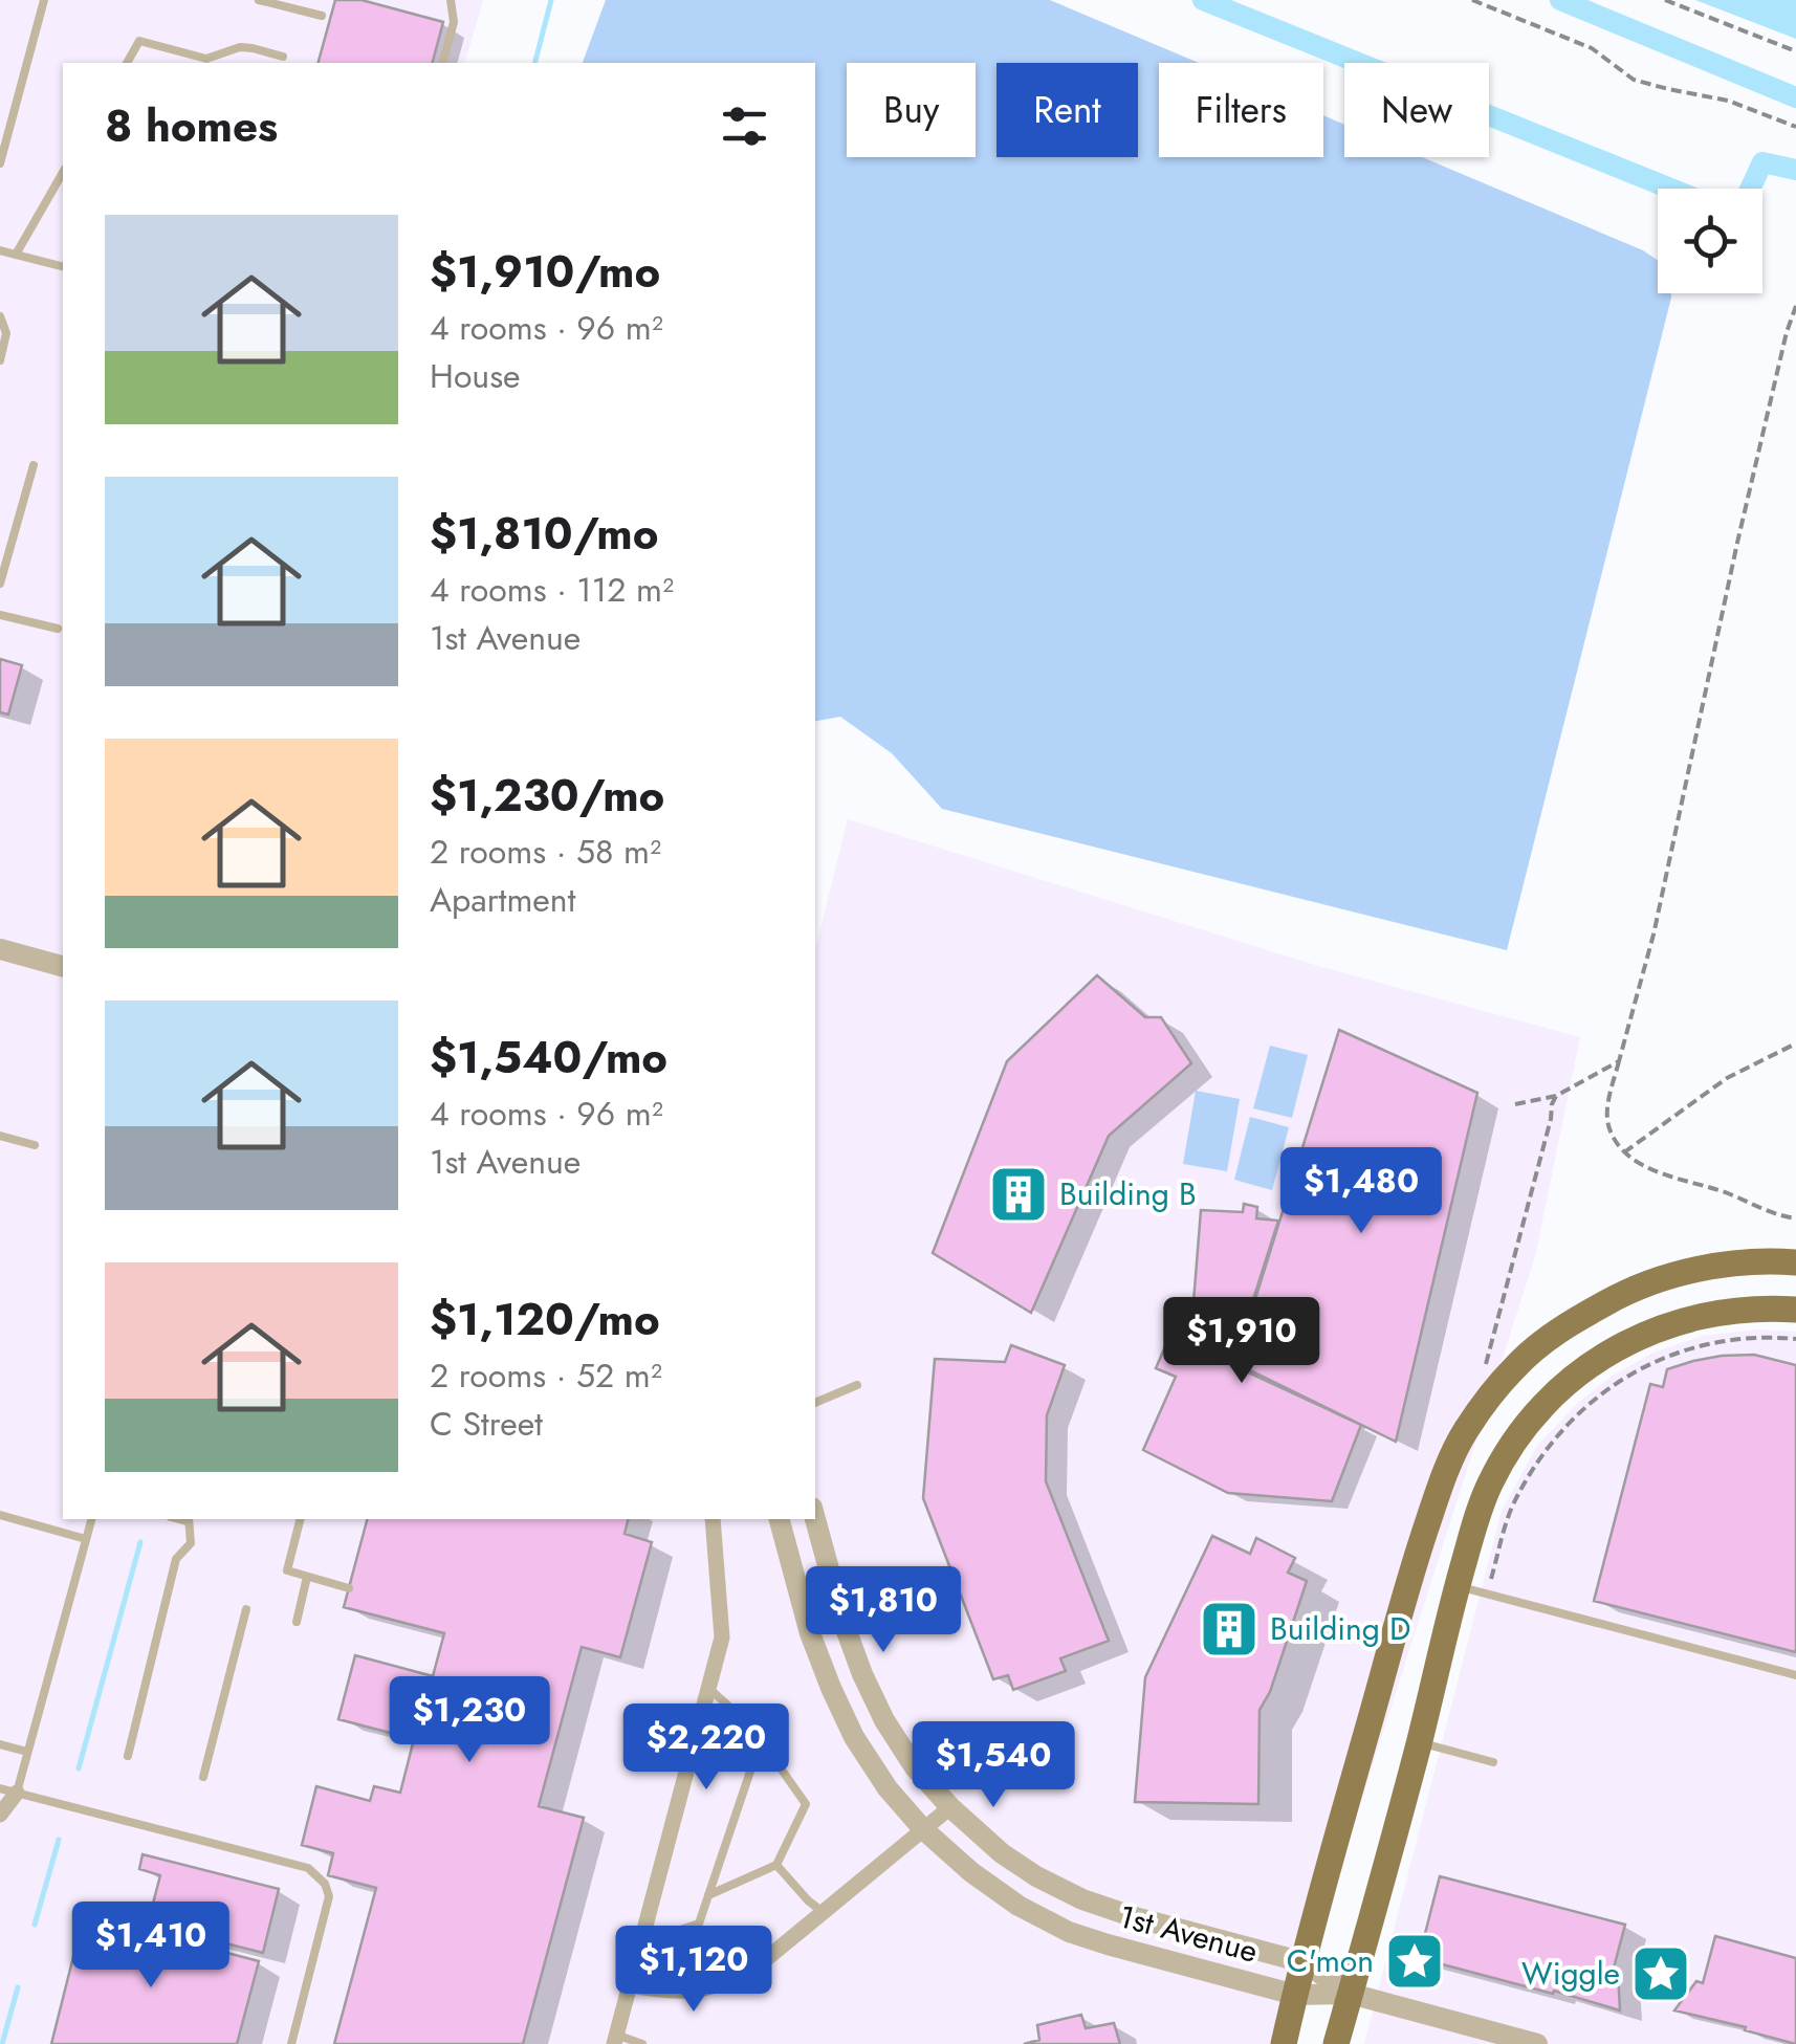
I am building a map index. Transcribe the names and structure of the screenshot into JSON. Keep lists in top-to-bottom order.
{
  "streets": {
    "street": ["1st Avenue"]
  },
  "places": {
    "building": ["Building B", "Building D"],
    "place": ["C'mon", "Wiggle"]
  },
  "page": {
    "chip": [
      "Buy",
      "Rent",
      "Filters",
      "New"
    ],
    "heading": "8 homes",
    "list": [
      {
        "name": "$1,910/mo",
        "note": "4 rooms · 96 m² · House"
      },
      {
        "name": "$1,810/mo",
        "note": "4 rooms · 112 m² · 1st Avenue"
      },
      {
        "name": "$1,230/mo",
        "note": "2 rooms · 58 m² · Apartment"
      },
      {
        "name": "$1,540/mo",
        "note": "4 rooms · 96 m² · 1st Avenue"
      },
      {
        "name": "$1,120/mo",
        "note": "2 rooms · 52 m² · C Street"
      }
    ],
    "price": [
      "$1,480",
      "$1,910",
      "$1,810",
      "$1,230",
      "$2,220",
      "$1,540",
      "$1,410",
      "$1,120"
    ]
  }
}
